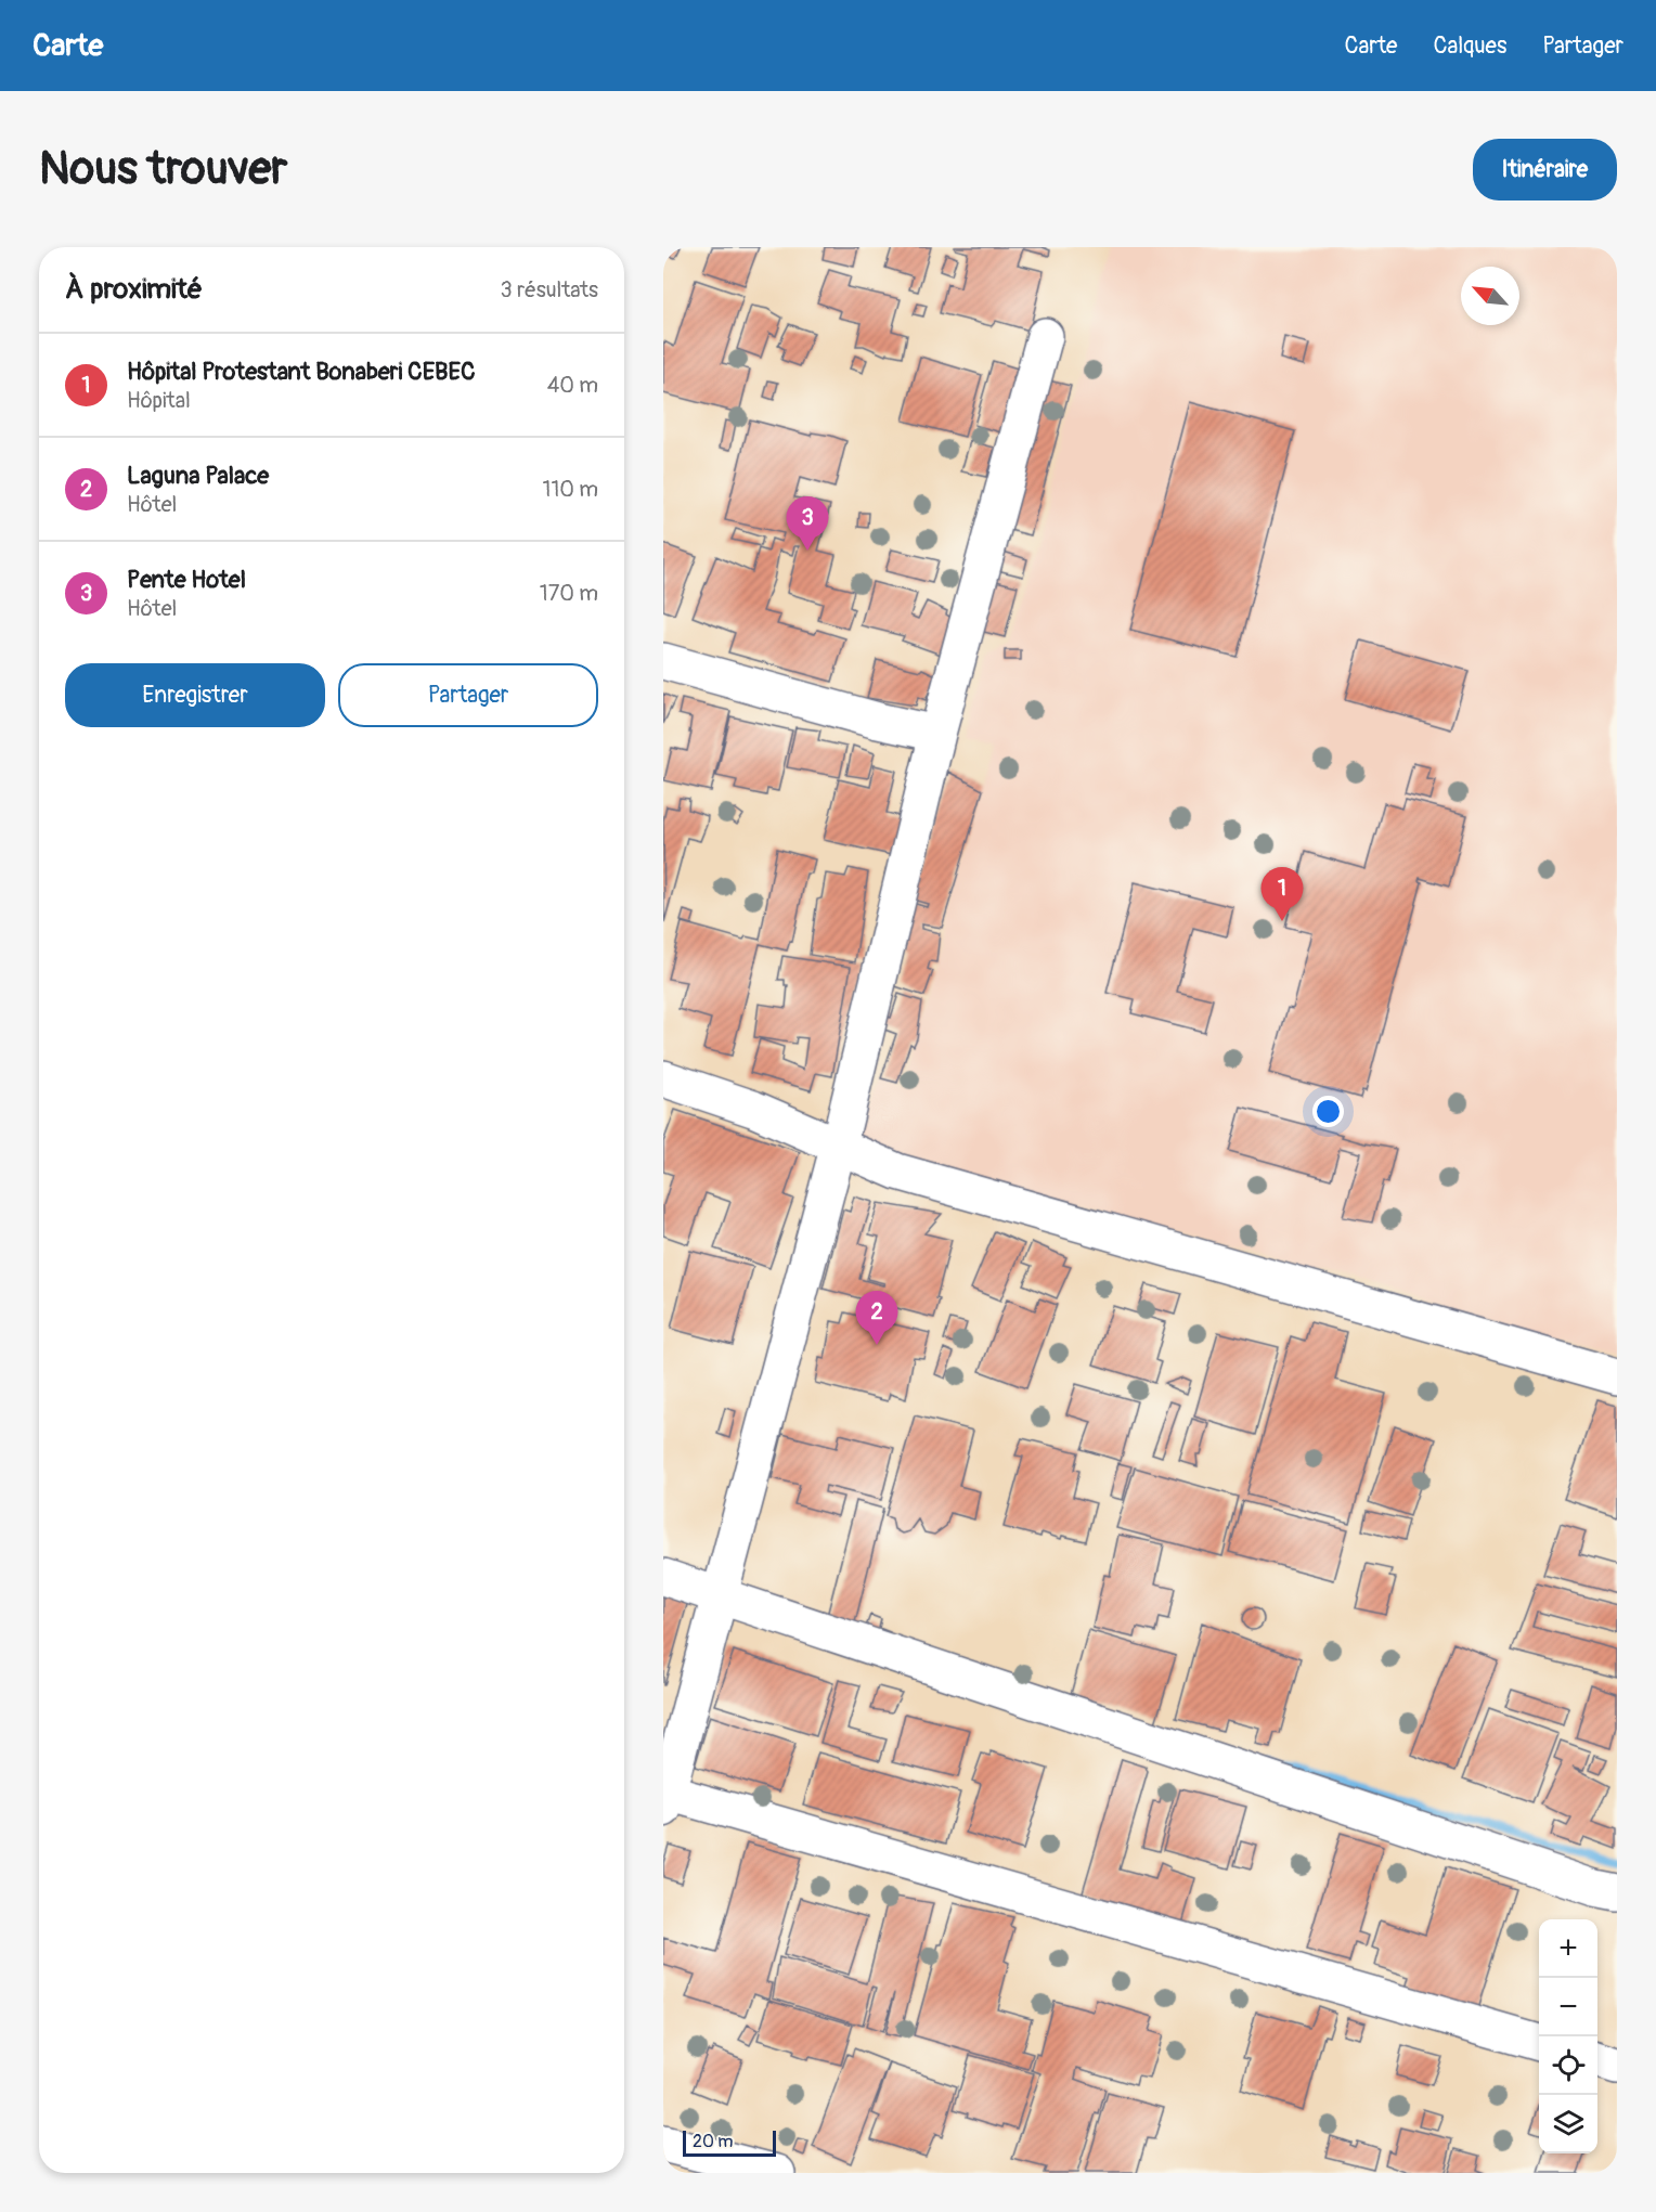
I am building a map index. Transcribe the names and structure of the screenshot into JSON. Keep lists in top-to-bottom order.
{
  "scale_bar": "20 m",
  "north": "top left",
  "page": {
    "header": "Carte",
    "nav": ["Carte", "Calques", "Partager"],
    "buttons": [
      "Itinéraire",
      ["Enregistrer", "Partager"]
    ],
    "title": "Nous trouver",
    "heading": ["À proximité", "3 résultats"],
    "list": [
      {
        "mark": "1",
        "name": "Hôpital Protestant Bonaberi CEBEC",
        "note": "Hôpital",
        "value": "40 m"
      },
      {
        "mark": "2",
        "name": "Laguna Palace",
        "note": "Hôtel",
        "value": "110 m"
      },
      {
        "mark": "3",
        "name": "Pente Hotel",
        "note": "Hôtel",
        "value": "170 m"
      }
    ],
    "pins": ["3", "1", "2"],
    "map_buttons": ["+", "−"],
    "scale": "20 m"
  }
}
